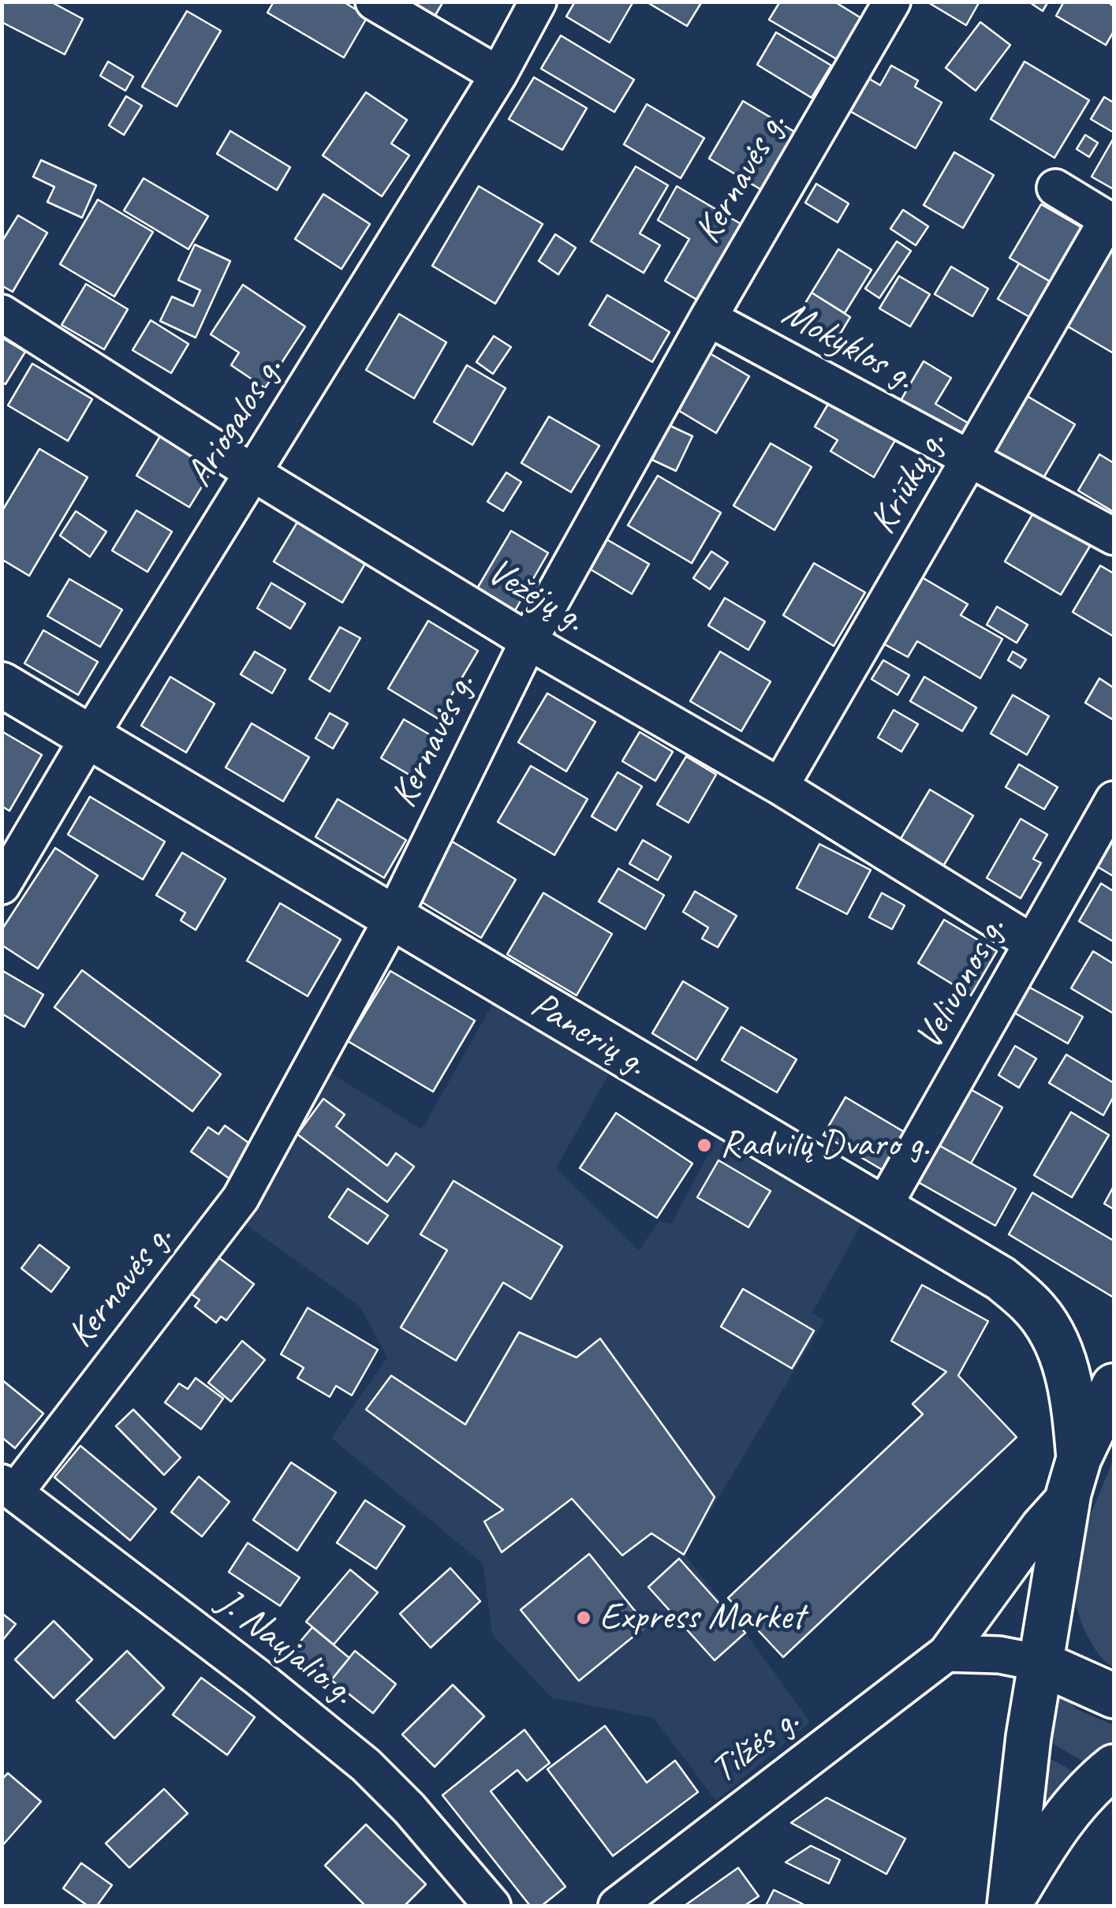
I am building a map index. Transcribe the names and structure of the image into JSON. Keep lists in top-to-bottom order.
{
  "streets": {
    "street": [
      "Kernavės g.",
      "Mokyklos g.",
      "Ariogalos g.",
      "Kriūkų g.",
      "Vežėjų g.",
      "Veliuonos g.",
      "Panerių g.",
      "J. Naujalio g.",
      "Tilžės g."
    ]
  },
  "crossings": [
    ["Kernavės g.", "Mokyklos g."],
    ["Kernavės g.", "Vežėjų g."],
    ["Kernavės g.", "Panerių g."],
    ["Kernavės g.", "J. Naujalio g."],
    ["Mokyklos g.", "Kriūkų g."],
    ["Ariogalos g.", "Vežėjų g."],
    ["Ariogalos g.", "Panerių g."],
    ["Kriūkų g.", "Vežėjų g."],
    ["Vežėjų g.", "Veliuonos g."],
    ["Veliuonos g.", "Panerių g."],
    ["Panerių g.", "Tilžės g."]
  ],
  "places": ["Radvilų Dvaro g.", "Express Market"]
}
